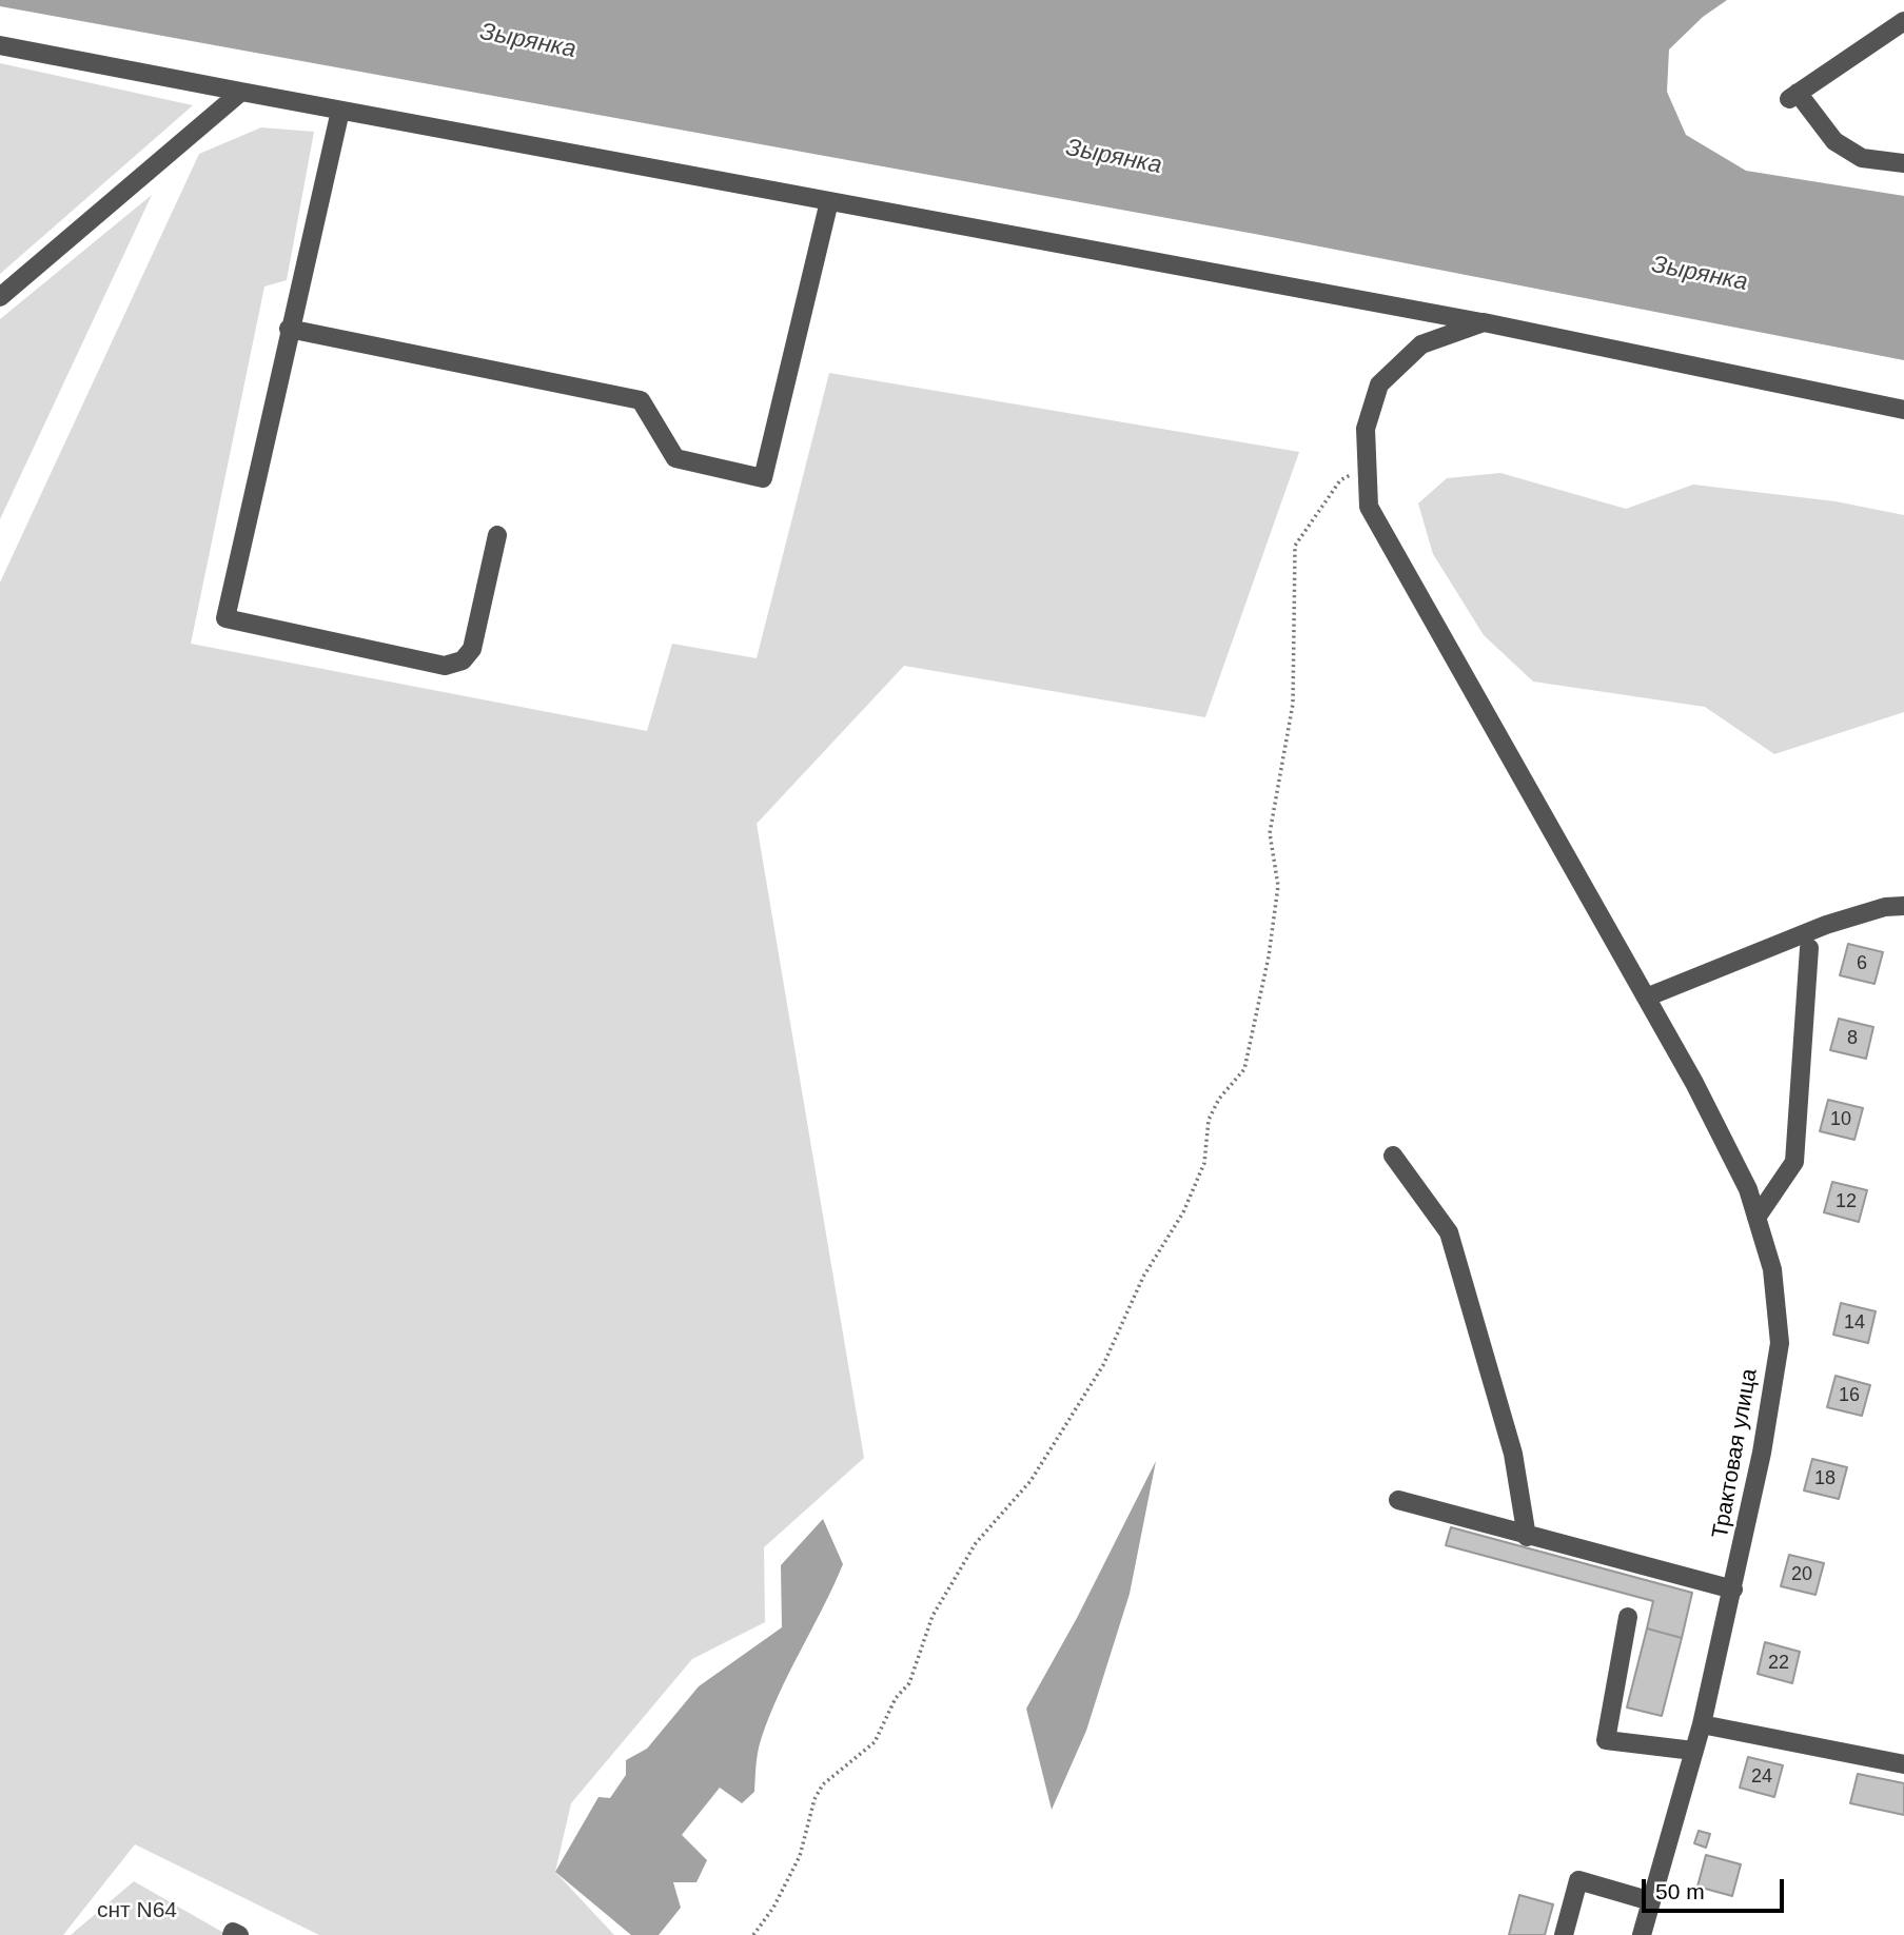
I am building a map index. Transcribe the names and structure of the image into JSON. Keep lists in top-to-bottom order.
{
  "streets": {
    "street": ["Трактовая улица"]
  },
  "water": ["Зырянка"],
  "parks": ["снт N64"],
  "house_numbers": [
    "6",
    "8",
    "10",
    "12",
    "14",
    "16",
    "18",
    "20",
    "22",
    "24"
  ],
  "scale_bar": "50 m"
}
